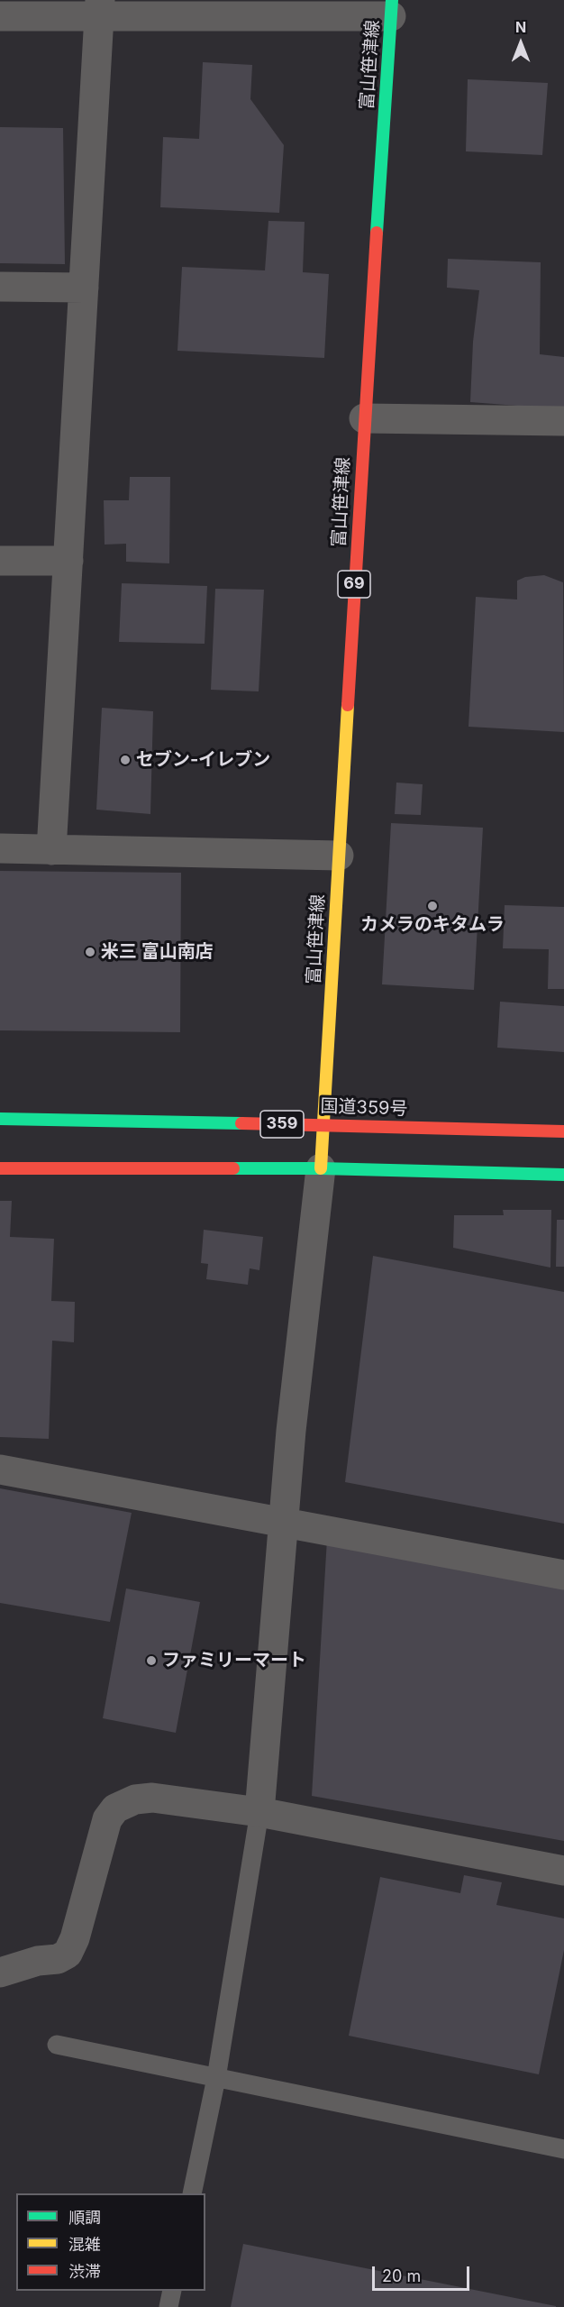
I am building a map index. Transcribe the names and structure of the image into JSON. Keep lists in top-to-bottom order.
{
  "streets": {
    "main road": [
      "富山笹津線",
      "69",
      "国道359号",
      "359"
    ]
  },
  "crossings": [
    ["富山笹津線", "国道359号"]
  ],
  "places": [
    "セブン-イレブン",
    "カメラのキタムラ",
    "米三 富山南店",
    "ファミリーマート"
  ],
  "legend": ["順調", "混雑", "渋滞"],
  "scale_bar": "20 m",
  "north": "top"
}
